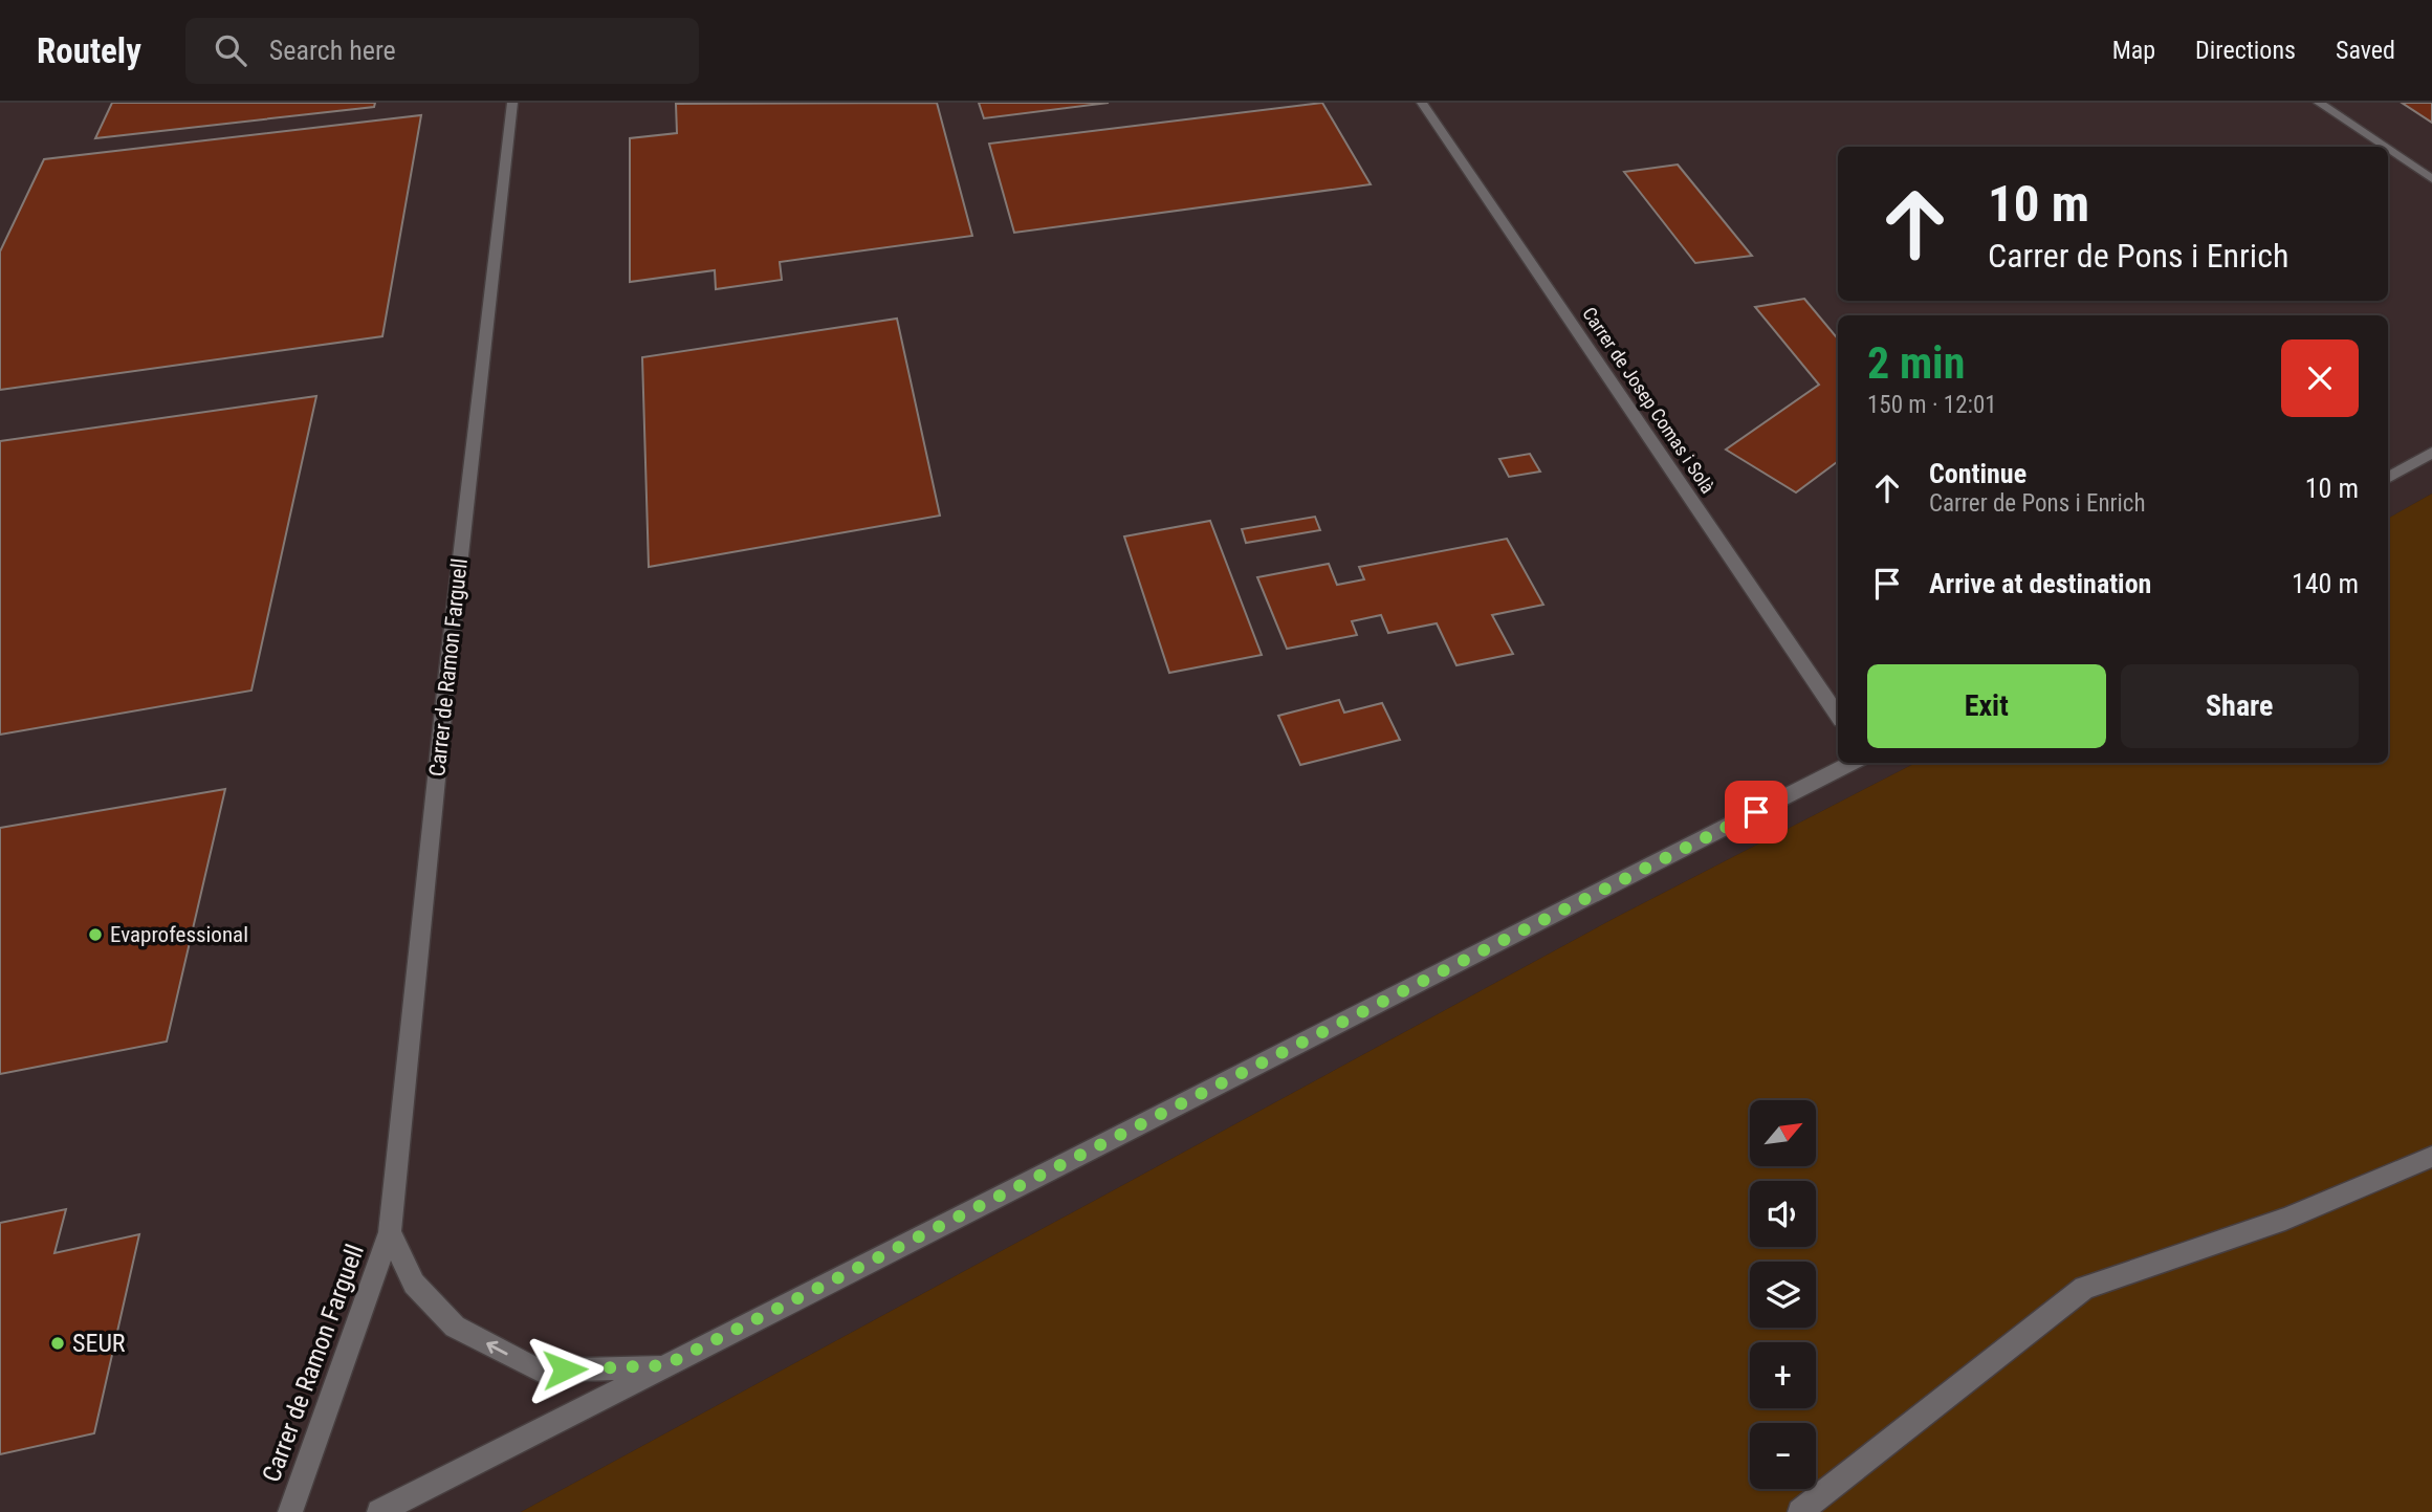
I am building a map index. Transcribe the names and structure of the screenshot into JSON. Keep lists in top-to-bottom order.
{
  "streets": {
    "street": ["Carrer de Josep Comas i Solà", "Carrer de Ramon Farguell"]
  },
  "places": ["Evaprofessional", "SEUR"],
  "north": "top right",
  "page": {
    "header": "Routely",
    "search": "Search here",
    "nav": ["Map", "Directions", "Saved"],
    "turn": ["10 m", "Carrer de Pons i Enrich"],
    "heading": ["2 min", "150 m · 12:01"],
    "list": [
      {
        "name": "Continue",
        "note": "Carrer de Pons i Enrich",
        "value": "10 m"
      },
      {
        "name": "Arrive at destination",
        "value": "140 m"
      }
    ],
    "buttons": ["Exit", "Share"],
    "map_buttons": ["+", "−"]
  }
}
